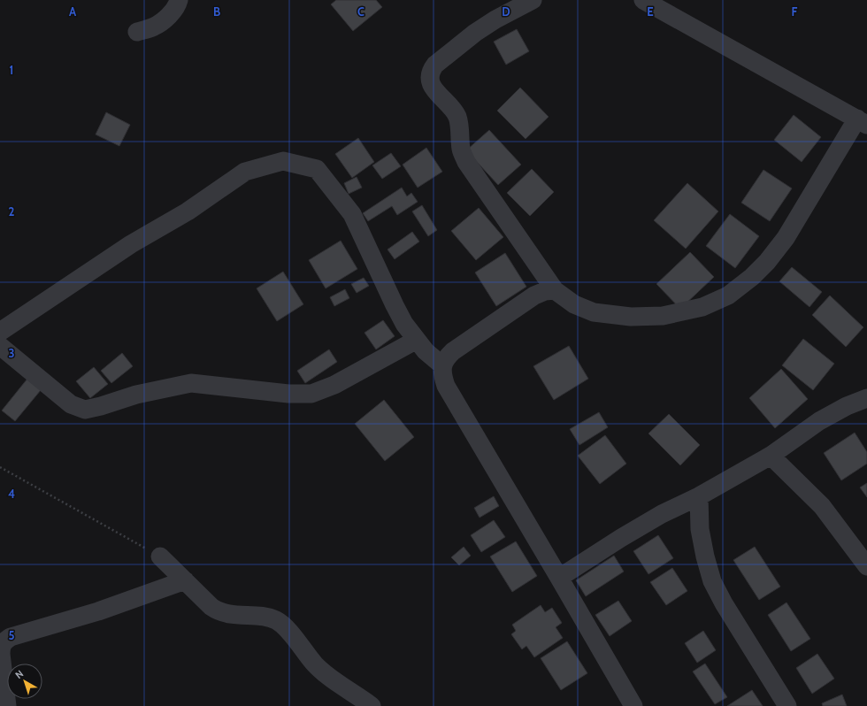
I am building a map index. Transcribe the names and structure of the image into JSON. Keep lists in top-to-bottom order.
{
  "north": "top left",
  "grid": {
    "columns": [
      "A",
      "B",
      "C",
      "D",
      "E",
      "F"
    ],
    "rows": [
      "1",
      "2",
      "3",
      "4",
      "5"
    ]
  }
}
